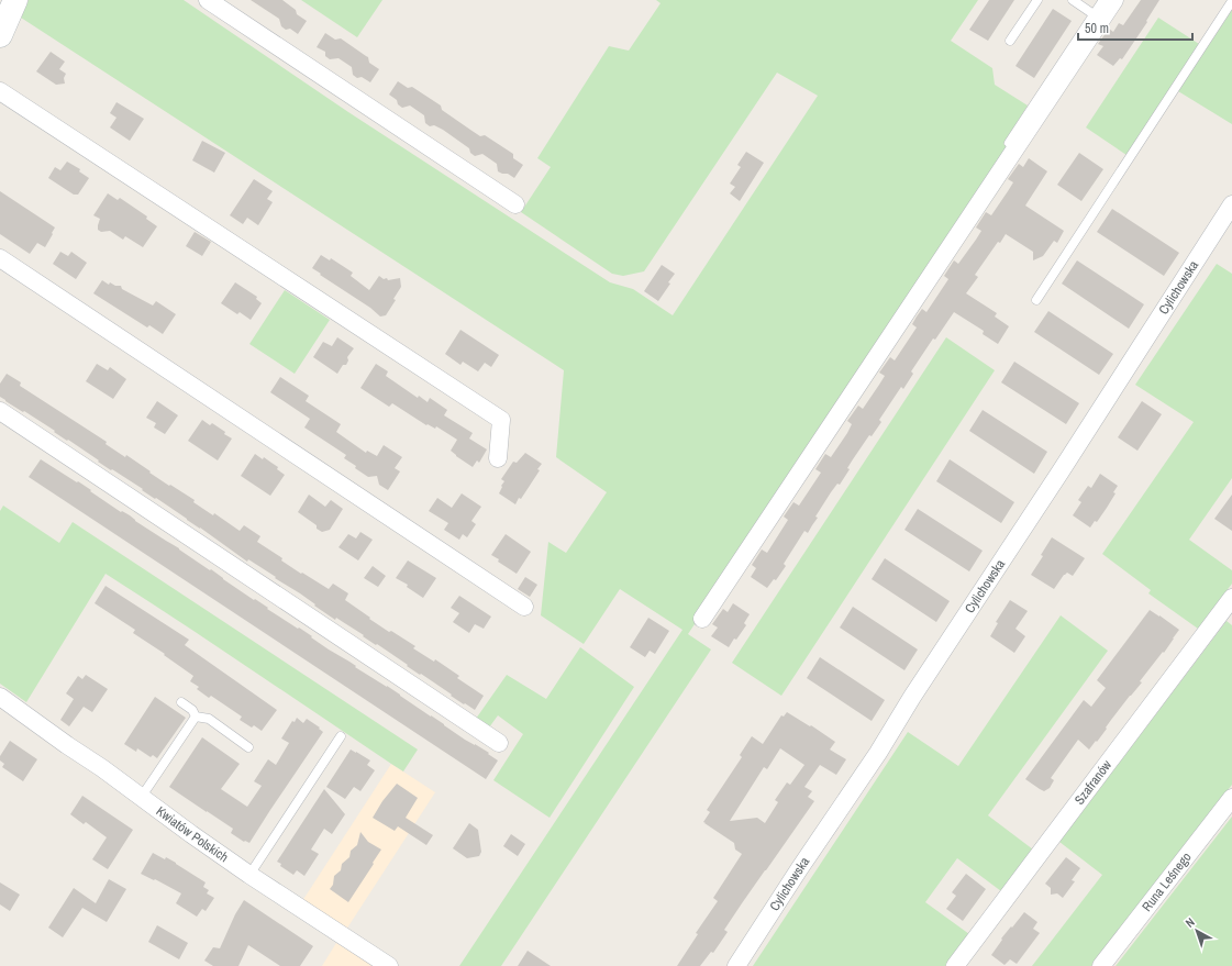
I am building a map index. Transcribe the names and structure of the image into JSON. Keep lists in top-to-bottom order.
{
  "streets": {
    "street": [
      "Cylichowska",
      "Szafranów",
      "Kwiatów Polskich",
      "Runa Leśnego"
    ]
  },
  "scale_bar": "50 m",
  "north": "top left"
}
